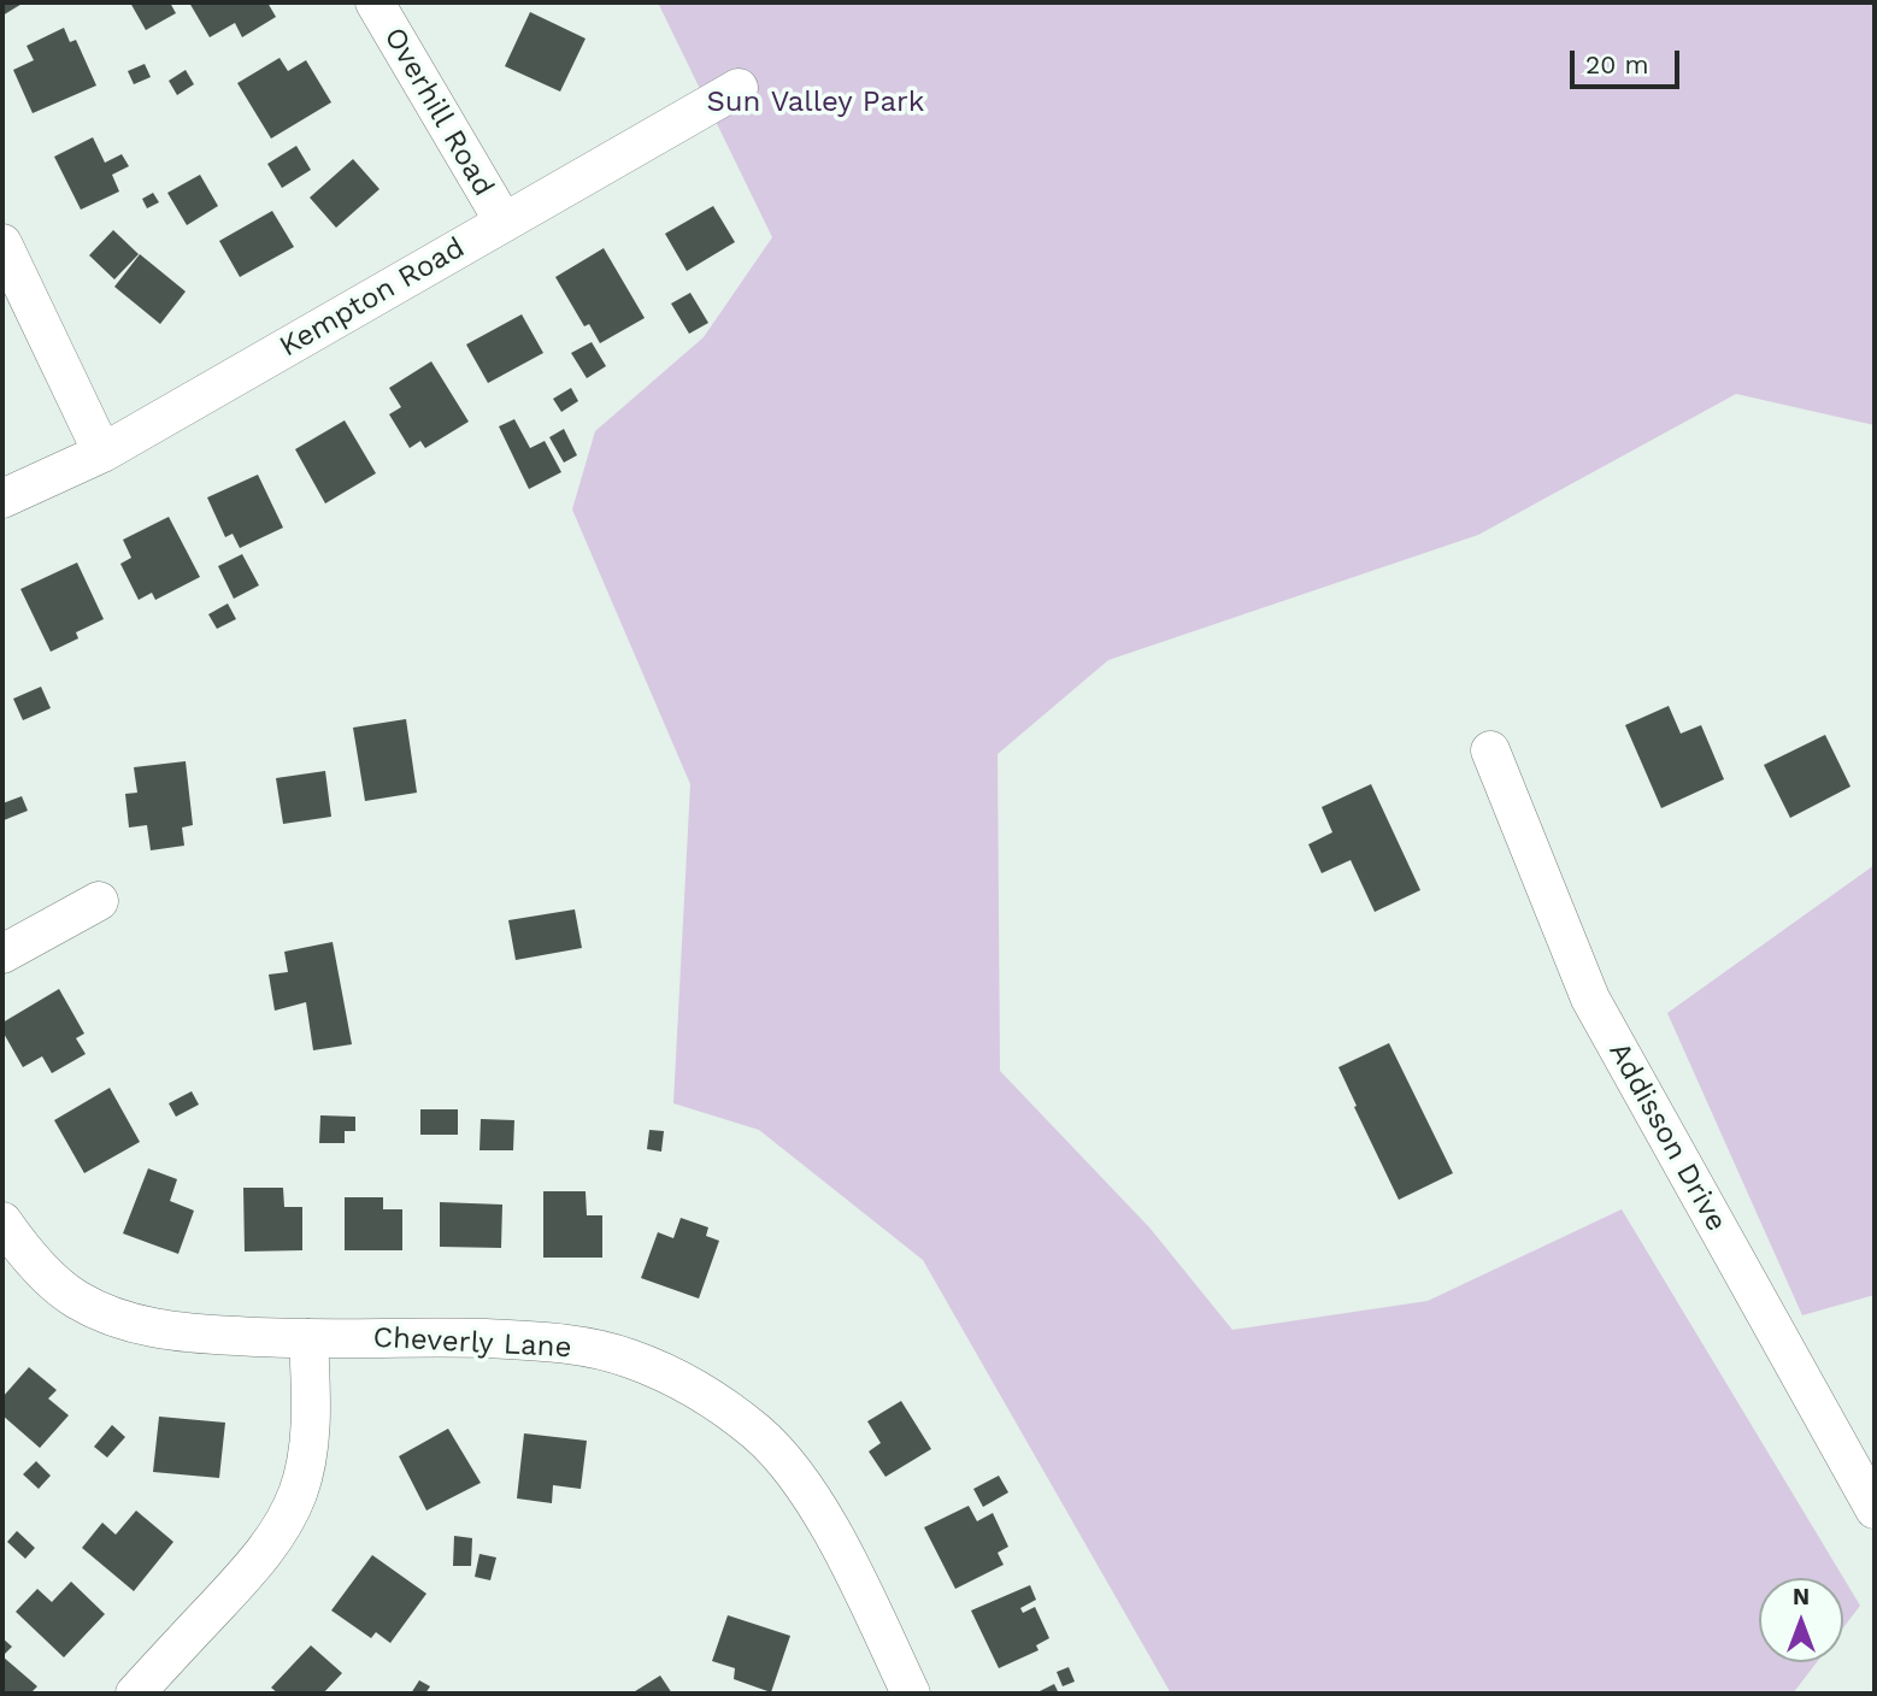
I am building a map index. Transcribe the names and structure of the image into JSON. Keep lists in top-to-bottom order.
{
  "streets": {
    "street": [
      "Overhill Road",
      "Kempton Road",
      "Addisson Drive",
      "Cheverly Lane"
    ]
  },
  "crossings": [
    ["Overhill Road", "Kempton Road"]
  ],
  "parks": ["Sun Valley Park"],
  "scale_bar": "20 m",
  "north": "top"
}
